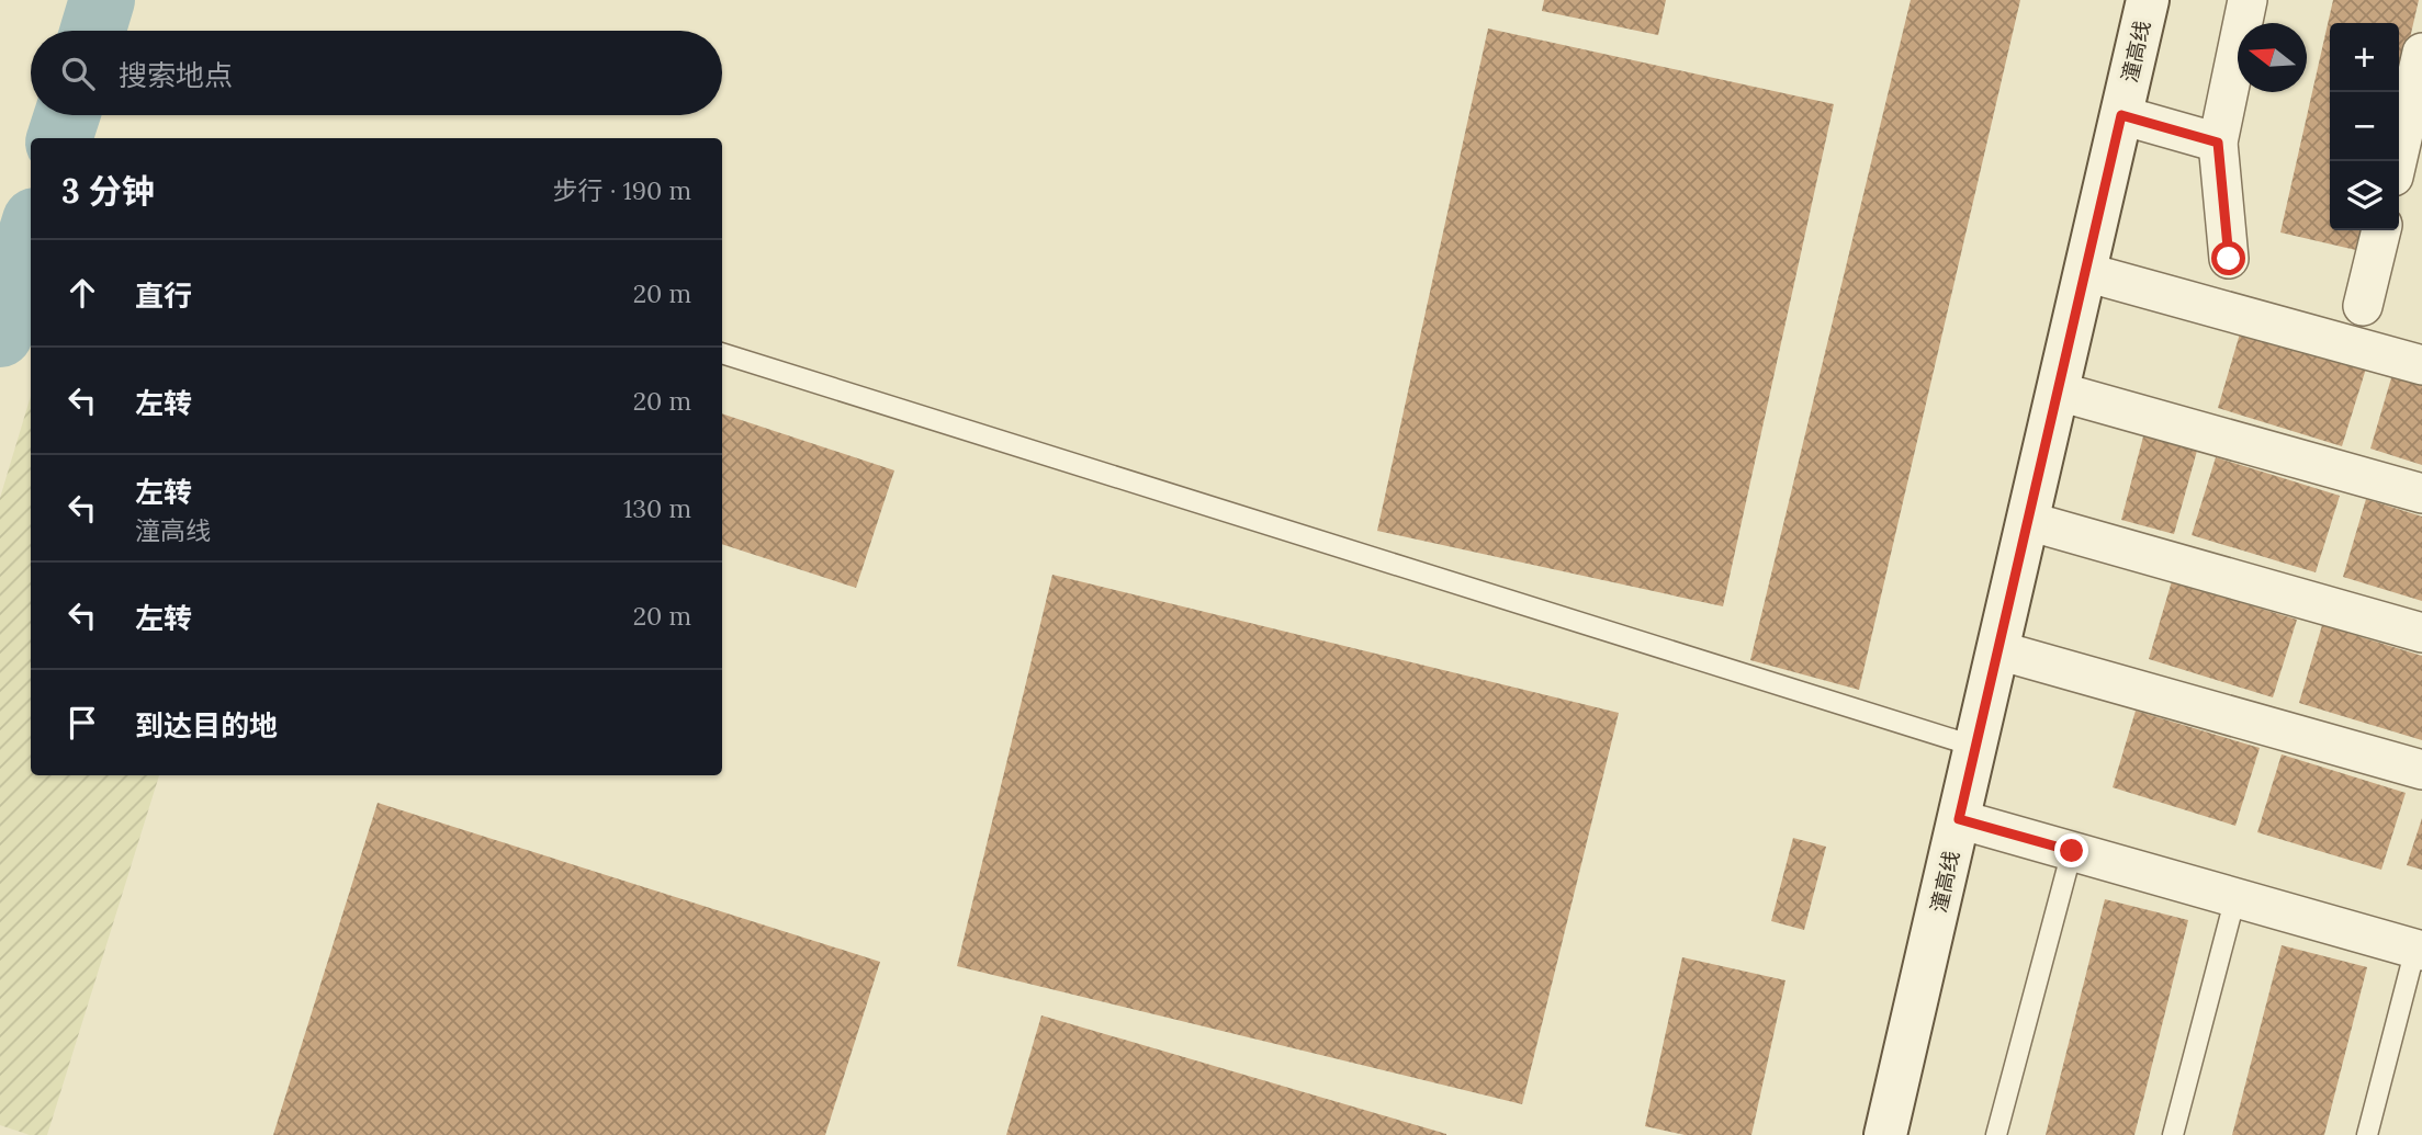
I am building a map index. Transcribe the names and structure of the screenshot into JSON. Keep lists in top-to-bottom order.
{
  "streets": {
    "main road": ["潼高线"]
  },
  "north": "left",
  "page": {
    "map_buttons": ["+", "−"],
    "search": "搜索地点",
    "heading": ["3 分钟", "步行 · 190 m"],
    "list": [
      ["直行", "20 m"],
      ["左转", "20 m"],
      ["左转", "潼高线", "130 m"],
      ["左转", "20 m"],
      "到达目的地"
    ]
  }
}
